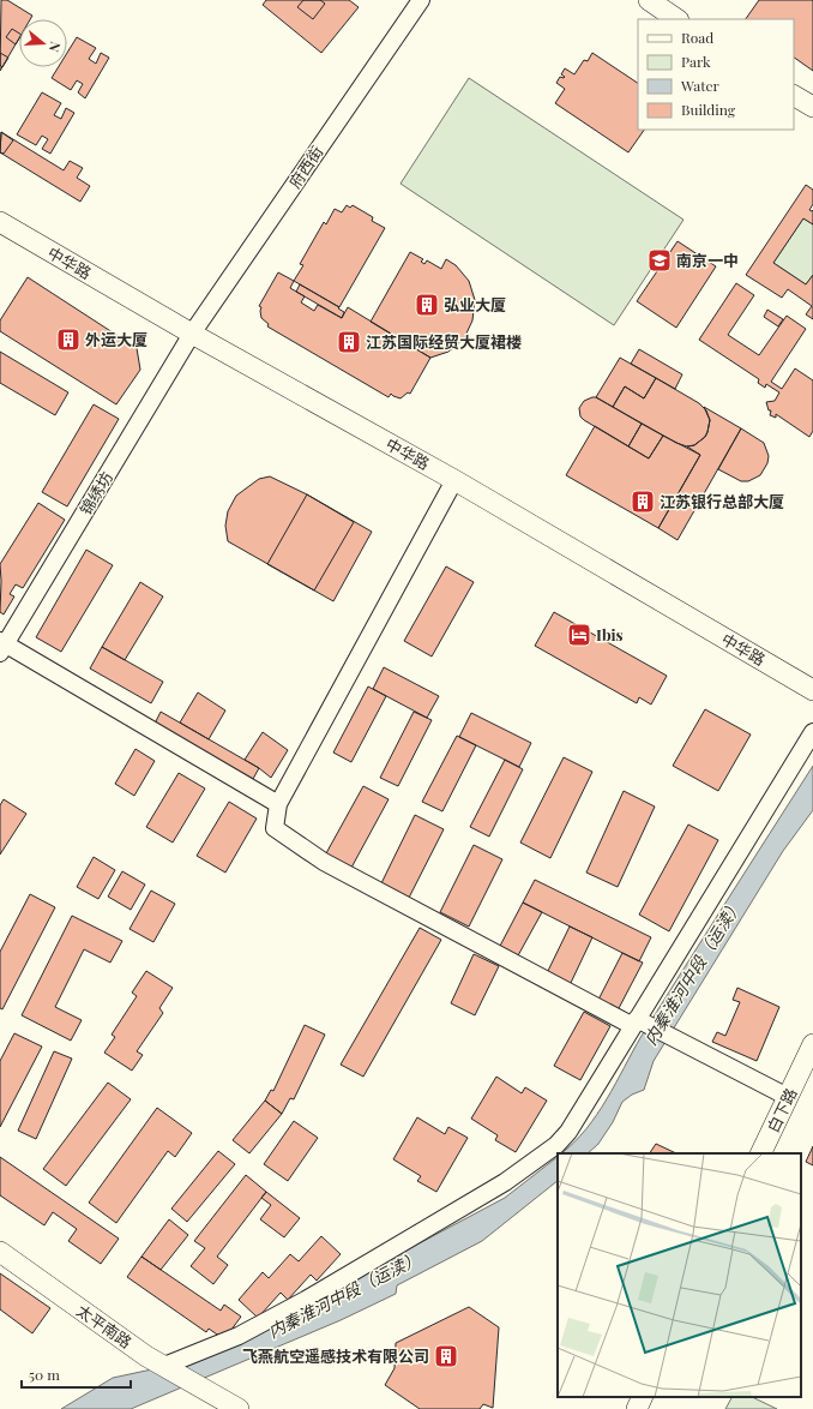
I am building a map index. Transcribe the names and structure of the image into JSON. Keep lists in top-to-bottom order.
{
  "streets": {
    "main road": ["中华路", "白下路", "太平南路"],
    "street": ["府西街", "锦绣坊"]
  },
  "crossings": [
    ["府西街", "中华路"],
    ["府西街", "锦绣坊"],
    ["中华路", "锦绣坊"]
  ],
  "water": ["内秦淮河中段（运渎）"],
  "places": {
    "school or university": ["南京一中"],
    "building": [
      "弘业大厦",
      "外运大厦",
      "江苏国际经贸大厦裙楼",
      "江苏银行总部大厦",
      "飞燕航空遥感技术有限公司"
    ],
    "hotel": ["Ibis"]
  },
  "legend": [
    "Road",
    "Park",
    "Water",
    "Building"
  ],
  "scale_bar": "50 m",
  "north": "right"
}
